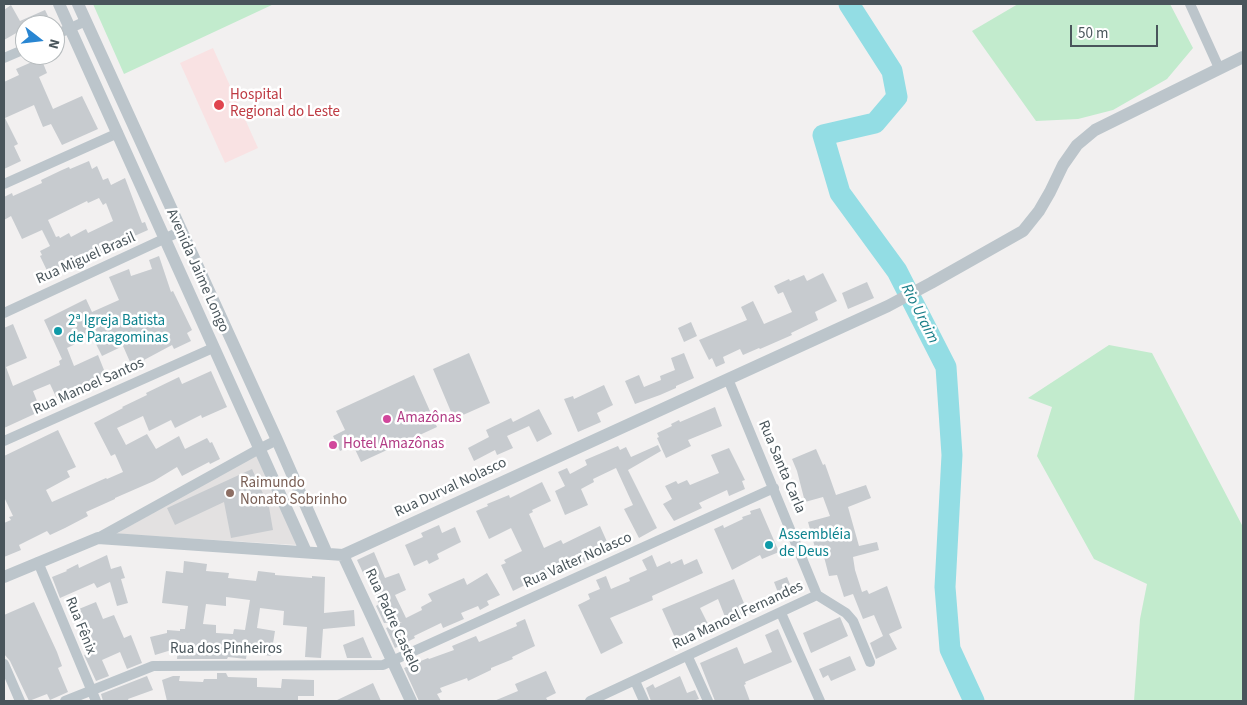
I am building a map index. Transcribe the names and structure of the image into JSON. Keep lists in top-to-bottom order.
{
  "streets": {
    "street": [
      "Rua Miguel Brasil",
      "Avenida Jaime Longo",
      "Rua Manoel Santos",
      "Rua Santa Carla",
      "Rua Durval Nolasco",
      "Rua Valter Nolasco",
      "Rua Manoel Fernandes",
      "Rua Padre Castelo",
      "Rua Fênix",
      "Rua dos Pinheiros"
    ]
  },
  "crossings": [
    ["Rua Miguel Brasil", "Avenida Jaime Longo"],
    ["Avenida Jaime Longo", "Rua Manoel Santos"],
    ["Avenida Jaime Longo", "Rua Durval Nolasco"],
    ["Rua Santa Carla", "Rua Durval Nolasco"],
    ["Rua Santa Carla", "Rua Valter Nolasco"],
    ["Rua Santa Carla", "Rua Manoel Fernandes"],
    ["Rua Durval Nolasco", "Rua Padre Castelo"],
    ["Rua Durval Nolasco", "Rua Fênix"],
    ["Rua Valter Nolasco", "Rua Padre Castelo"],
    ["Rua Valter Nolasco", "Rua dos Pinheiros"],
    ["Rua Padre Castelo", "Rua dos Pinheiros"],
    ["Rua Fênix", "Rua dos Pinheiros"]
  ],
  "water": ["Rio Uraim"],
  "places": [
    "Hospital Regional do Leste",
    "2ª Igreja Batista de Paragominas",
    "Amazônas",
    "Hotel Amazônas",
    "Raimundo Nonato Sobrinho",
    "Assembléia de Deus"
  ],
  "scale_bar": "50 m",
  "north": "right"
}
